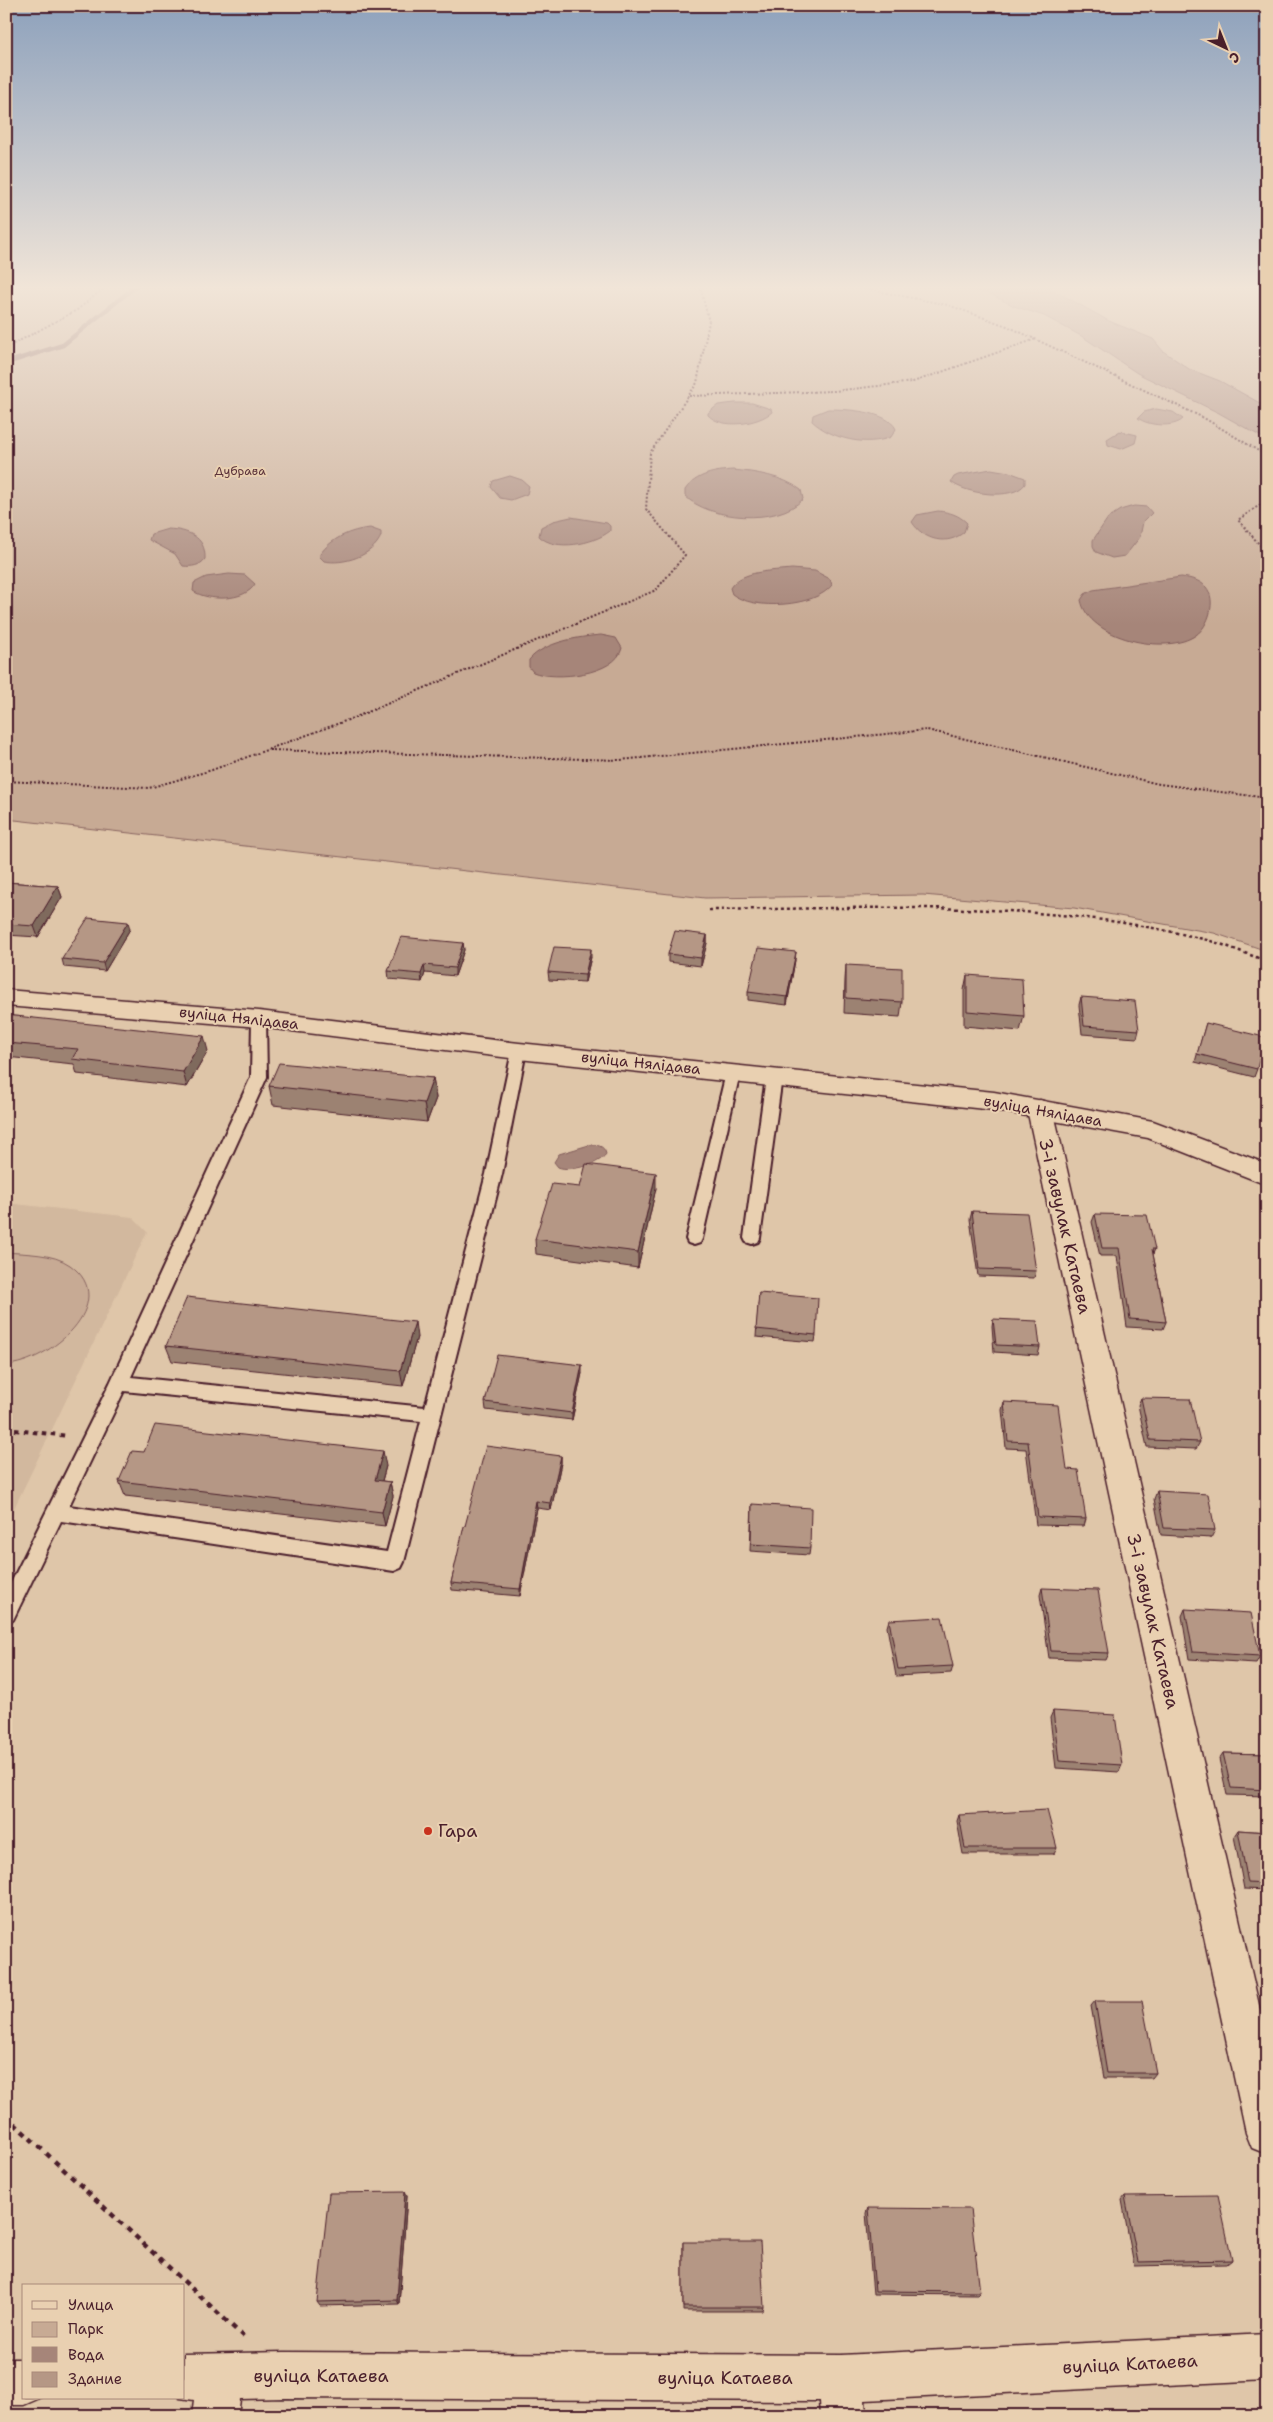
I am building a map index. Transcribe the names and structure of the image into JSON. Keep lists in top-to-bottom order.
{
  "streets": {
    "street": ["вуліца Нялідава", "3-і завулак Катаева", "вуліца Катаева"]
  },
  "crossings": [
    ["вуліца Нялідава", "3-і завулак Катаева"]
  ],
  "parks": ["Дубрава"],
  "places": ["Гара"],
  "legend": [
    "Улица",
    "Парк",
    "Вода",
    "Здание"
  ],
  "north": "bottom right"
}
